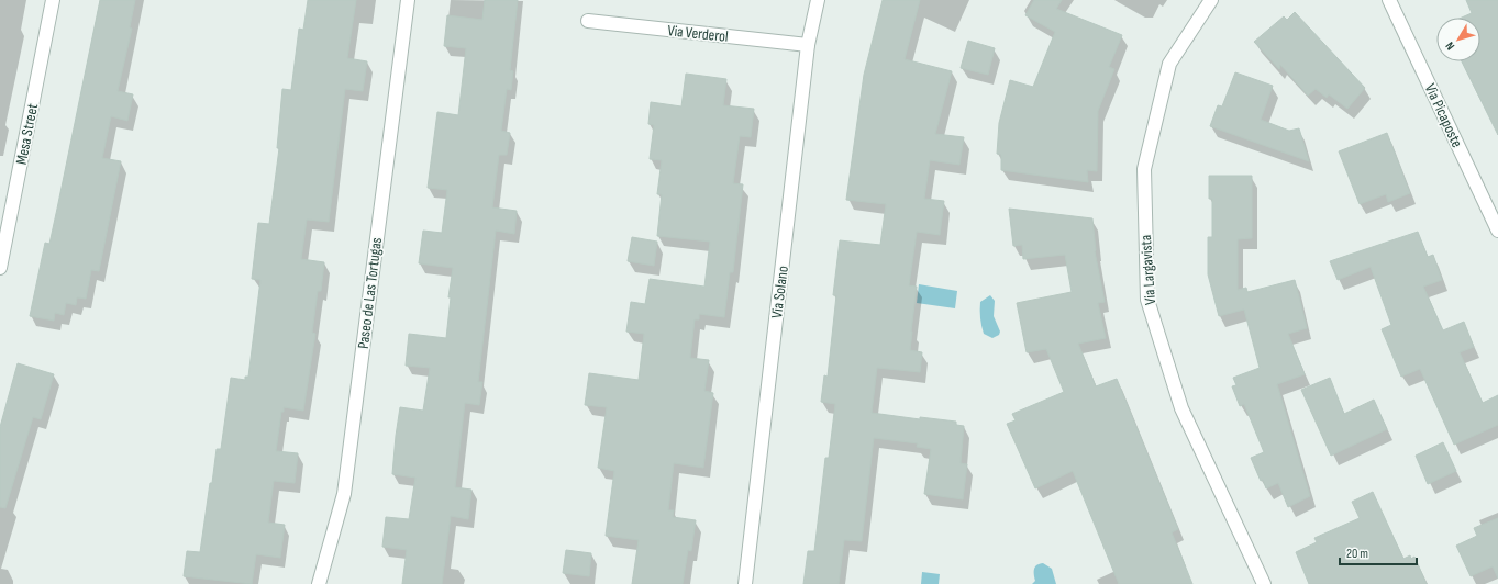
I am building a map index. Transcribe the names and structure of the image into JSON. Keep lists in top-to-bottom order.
{
  "streets": {
    "street": [
      "Via Verderol",
      "Via Picaposte",
      "Mesa Street",
      "Via Largavista",
      "Via Solano",
      "Paseo de Las Tortugas"
    ]
  },
  "crossings": [
    ["Via Verderol", "Via Solano"]
  ],
  "scale_bar": "20 m",
  "north": "bottom left"
}
